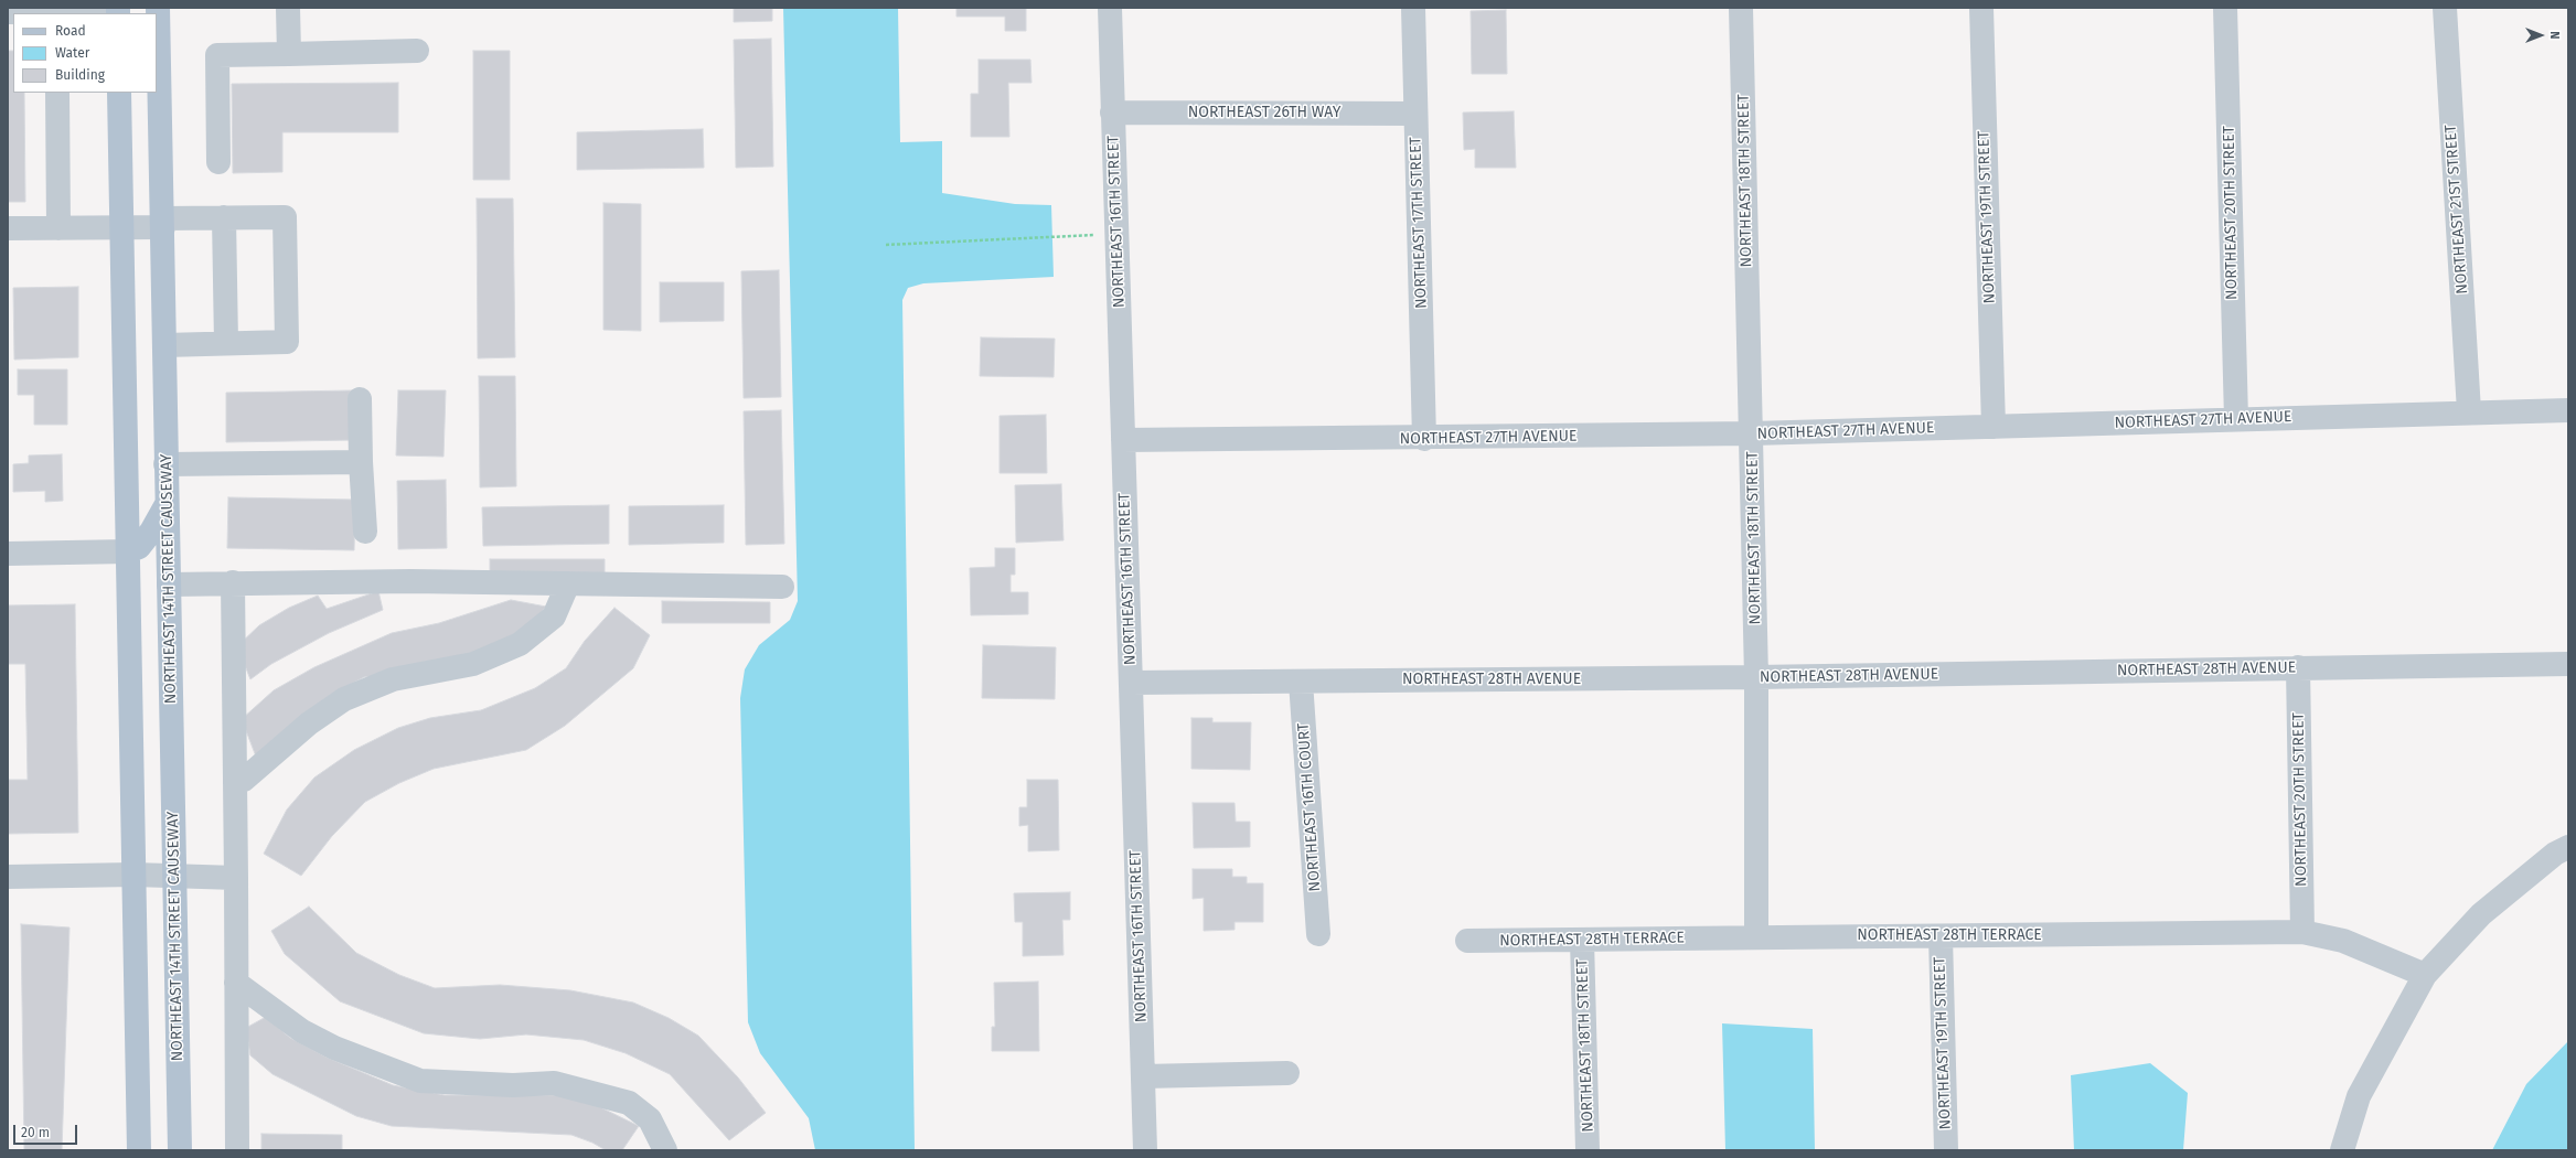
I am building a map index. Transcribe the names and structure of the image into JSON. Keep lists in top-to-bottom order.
{
  "streets": {
    "main road": ["NORTHEAST 14TH STREET CAUSEWAY"],
    "street": [
      "NORTHEAST 26TH WAY",
      "NORTHEAST 18TH STREET",
      "NORTHEAST 21ST STREET",
      "NORTHEAST 20TH STREET",
      "NORTHEAST 19TH STREET",
      "NORTHEAST 16TH STREET",
      "NORTHEAST 17TH STREET",
      "NORTHEAST 27TH AVENUE",
      "NORTHEAST 28TH AVENUE",
      "NORTHEAST 16TH COURT",
      "NORTHEAST 28TH TERRACE"
    ]
  },
  "crossings": [
    ["NORTHEAST 26TH WAY", "NORTHEAST 16TH STREET"],
    ["NORTHEAST 26TH WAY", "NORTHEAST 17TH STREET"],
    ["NORTHEAST 18TH STREET", "NORTHEAST 27TH AVENUE"],
    ["NORTHEAST 18TH STREET", "NORTHEAST 28TH AVENUE"],
    ["NORTHEAST 18TH STREET", "NORTHEAST 28TH TERRACE"],
    ["NORTHEAST 21ST STREET", "NORTHEAST 27TH AVENUE"],
    ["NORTHEAST 20TH STREET", "NORTHEAST 27TH AVENUE"],
    ["NORTHEAST 20TH STREET", "NORTHEAST 28TH AVENUE"],
    ["NORTHEAST 20TH STREET", "NORTHEAST 28TH TERRACE"],
    ["NORTHEAST 19TH STREET", "NORTHEAST 27TH AVENUE"],
    ["NORTHEAST 19TH STREET", "NORTHEAST 28TH TERRACE"],
    ["NORTHEAST 16TH STREET", "NORTHEAST 27TH AVENUE"],
    ["NORTHEAST 16TH STREET", "NORTHEAST 28TH AVENUE"],
    ["NORTHEAST 17TH STREET", "NORTHEAST 27TH AVENUE"],
    ["NORTHEAST 28TH AVENUE", "NORTHEAST 16TH COURT"]
  ],
  "legend": ["Road", "Water", "Building"],
  "scale_bar": "20 m",
  "north": "right"
}
